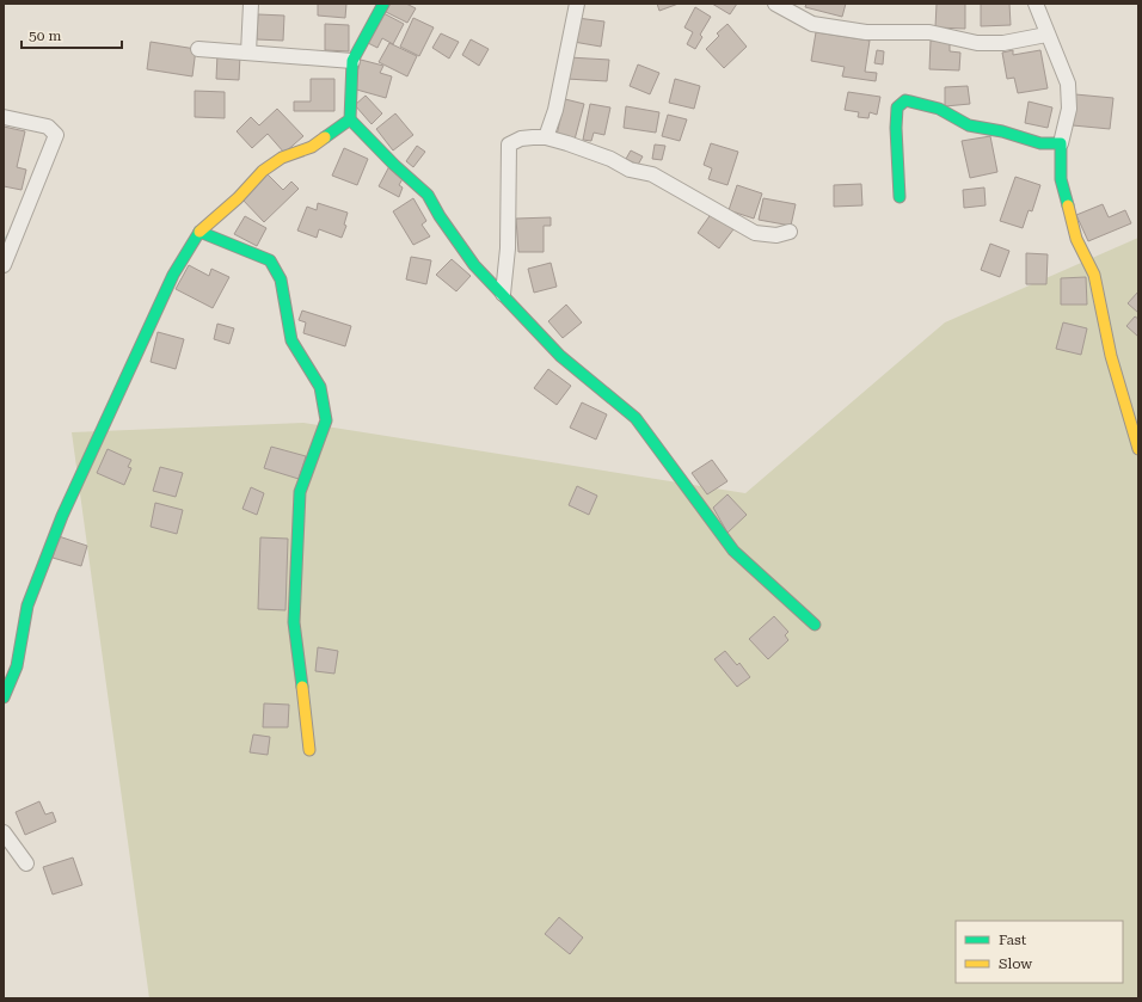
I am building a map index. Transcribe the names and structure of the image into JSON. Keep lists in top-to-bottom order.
{
  "legend": ["Fast", "Slow"],
  "scale_bar": "50 m"
}
